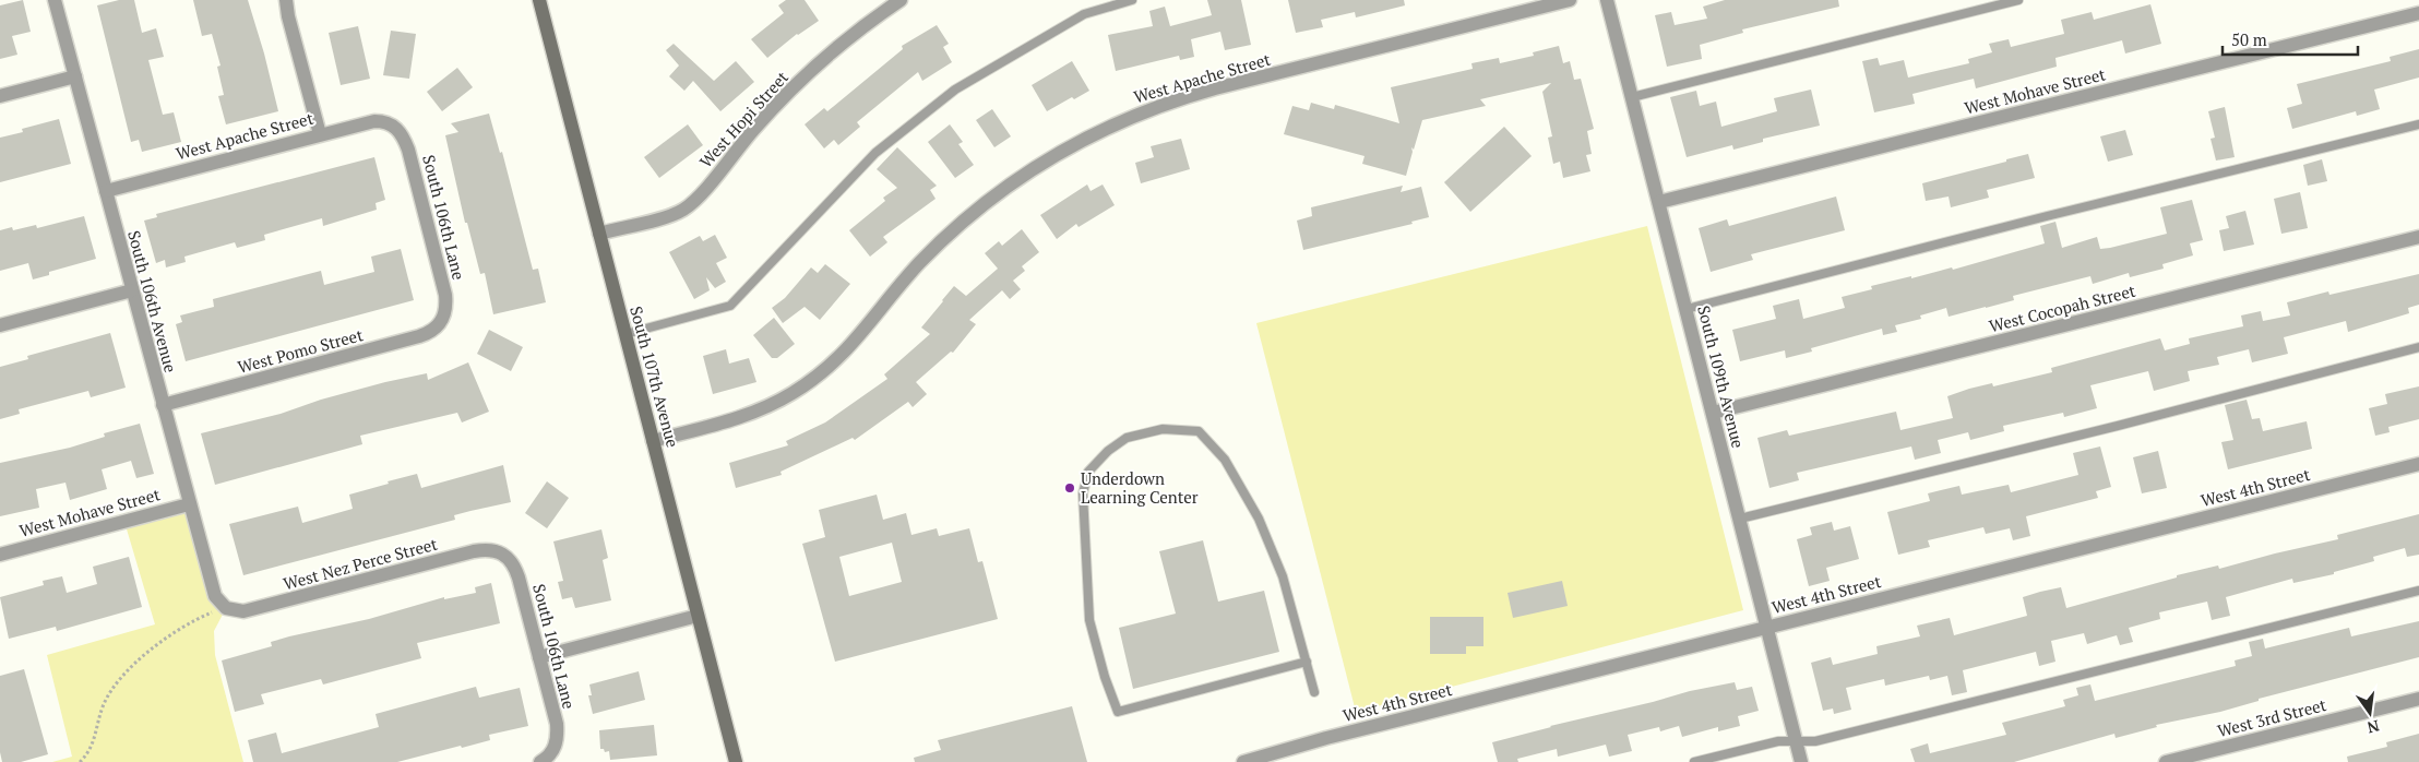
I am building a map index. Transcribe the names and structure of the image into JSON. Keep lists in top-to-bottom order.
{
  "streets": {
    "main road": ["South 107th Avenue"],
    "street": [
      "West Apache Street",
      "West Mohave Street",
      "West Hopi Street",
      "South 106th Lane",
      "South 106th Avenue",
      "West Cocopah Street",
      "West Pomo Street",
      "South 109th Avenue",
      "West 4th Street",
      "West Nez Perce Street",
      "West 3rd Street"
    ]
  },
  "crossings": [
    ["West Apache Street", "South 106th Lane"],
    ["West Apache Street", "South 106th Avenue"],
    ["West Apache Street", "South 107th Avenue"],
    ["West Mohave Street", "South 106th Avenue"],
    ["West Mohave Street", "South 109th Avenue"],
    ["West Hopi Street", "South 107th Avenue"],
    ["South 106th Lane", "West Pomo Street"],
    ["South 106th Lane", "West Nez Perce Street"],
    ["South 106th Avenue", "West Pomo Street"],
    ["South 106th Avenue", "West Nez Perce Street"],
    ["West Cocopah Street", "South 109th Avenue"],
    ["South 109th Avenue", "West 4th Street"]
  ],
  "places": ["Underdown Learning Center"],
  "scale_bar": "50 m",
  "north": "bottom"
}
